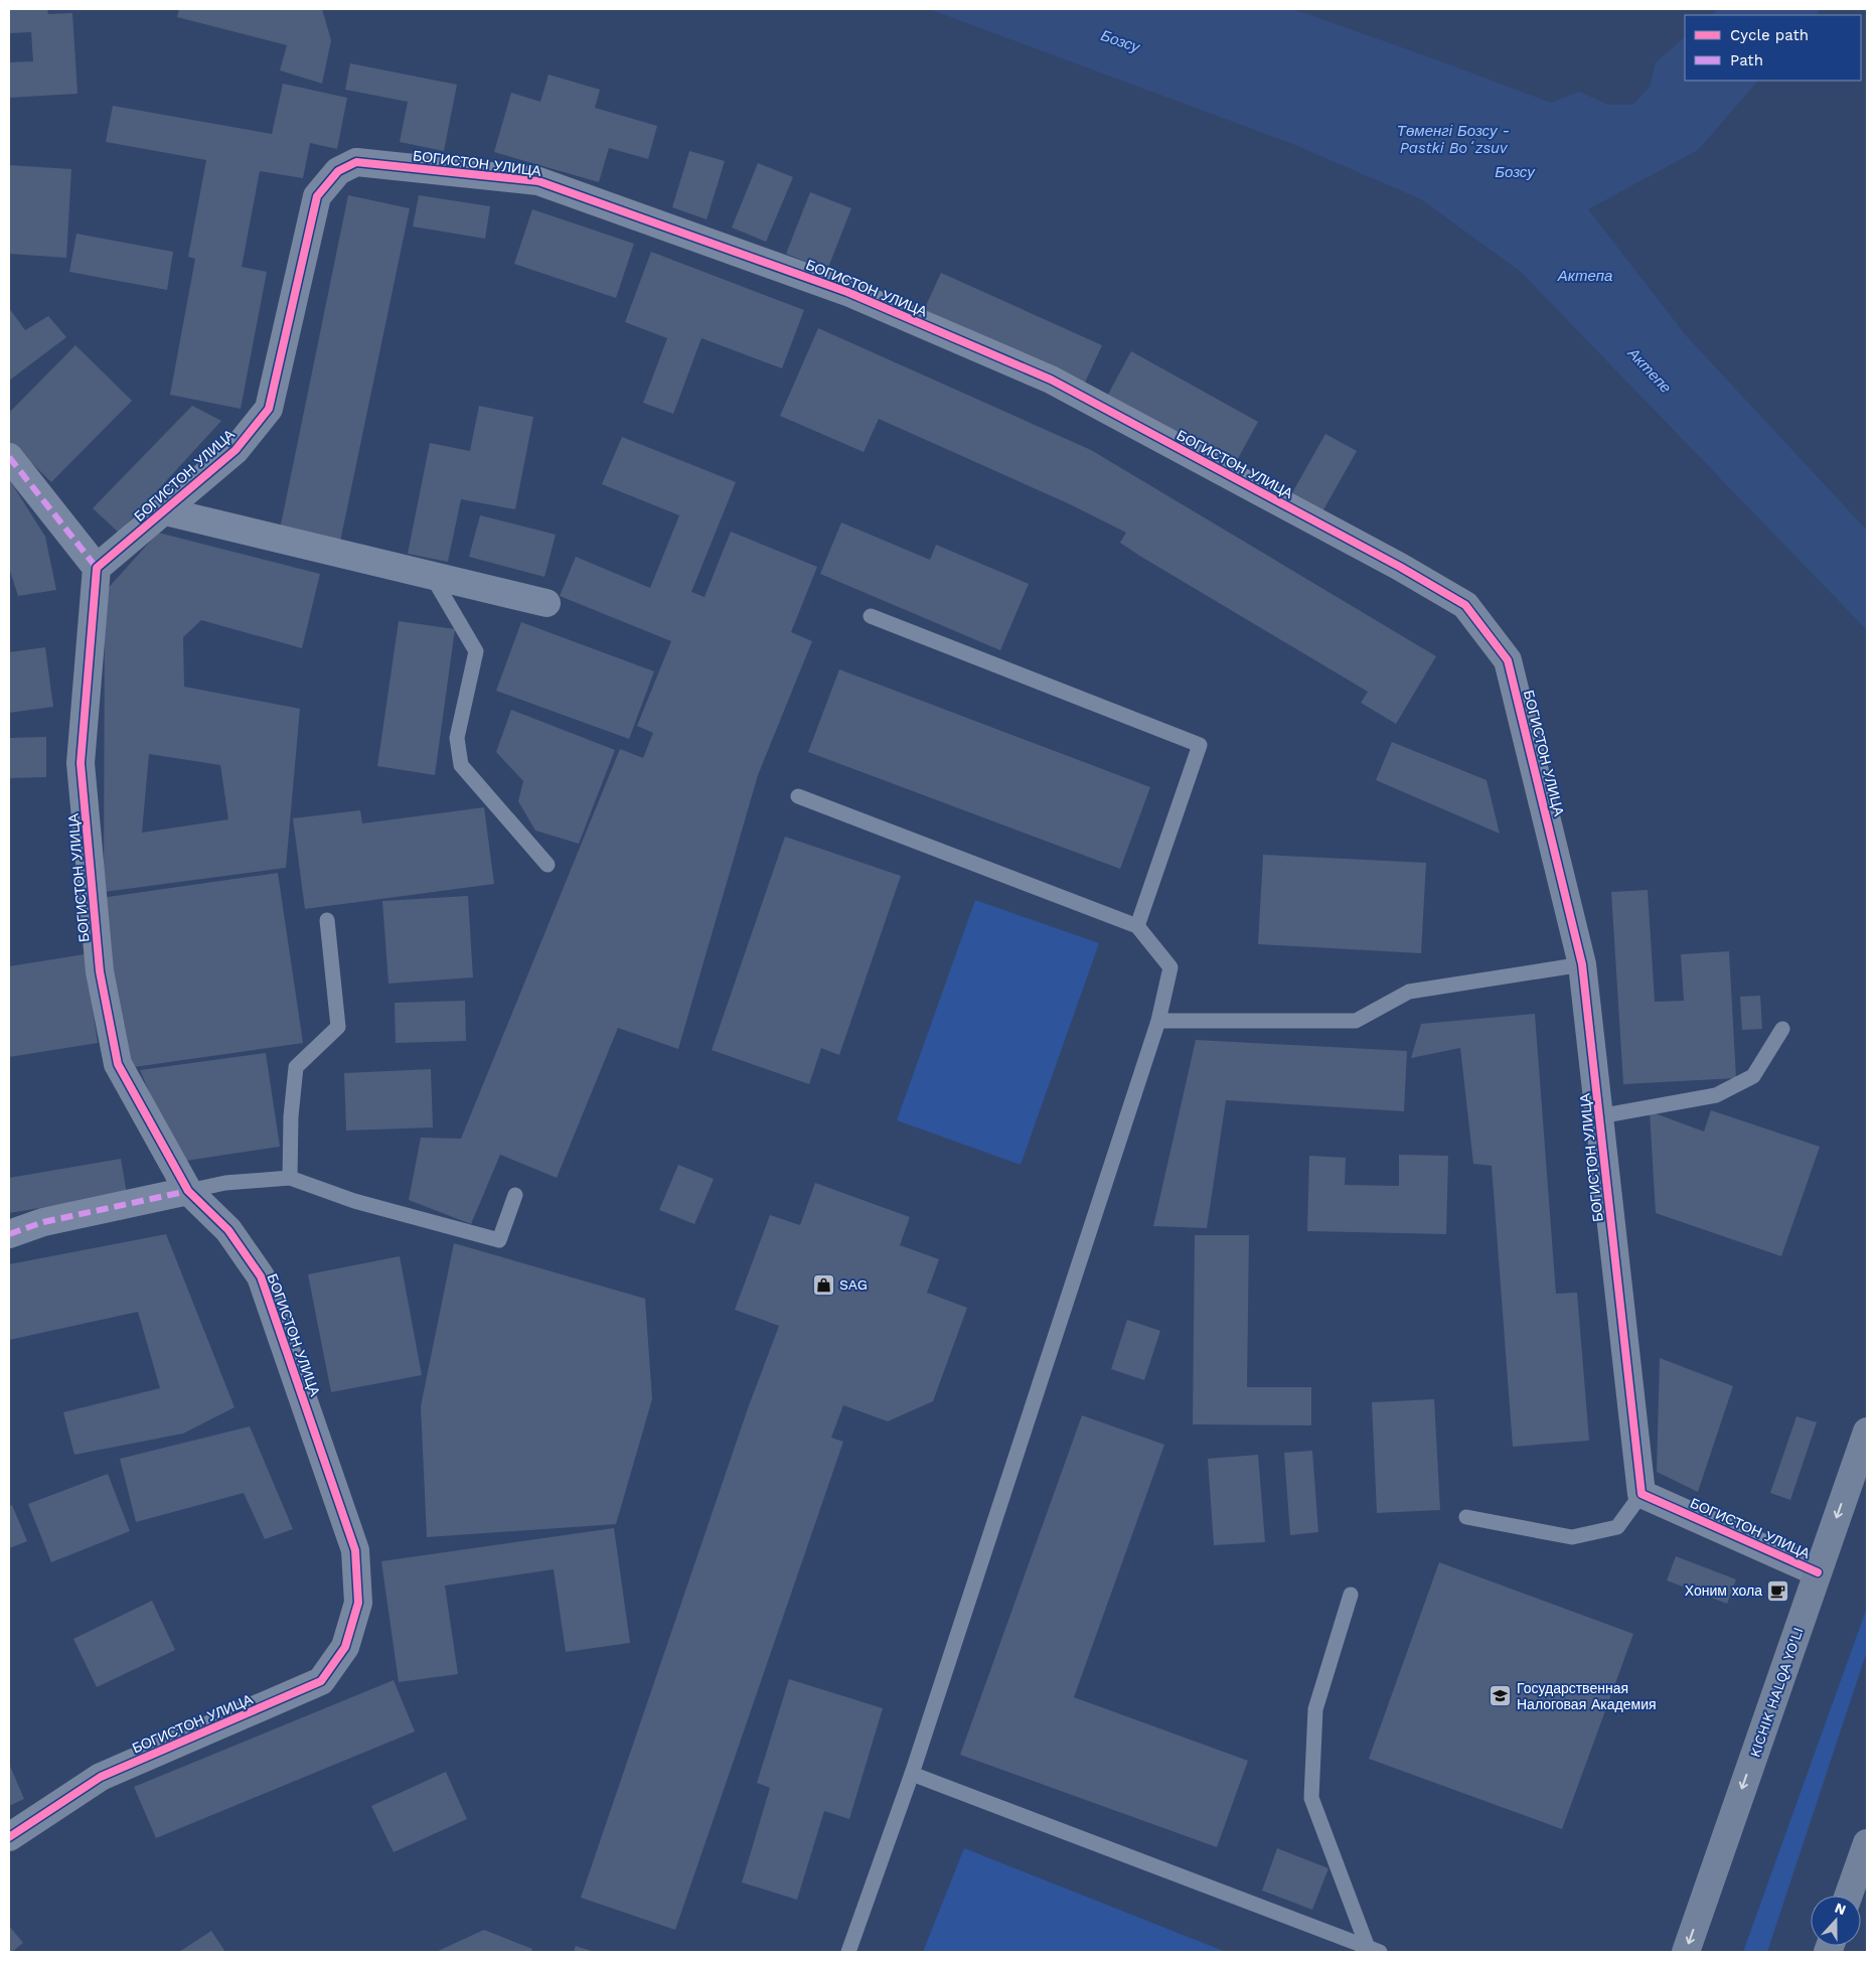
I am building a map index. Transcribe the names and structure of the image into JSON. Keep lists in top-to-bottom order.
{
  "streets": {
    "highway": ["KICHIK HALQA YO'LI"],
    "street": ["БОГИСТОН УЛИЦА"]
  },
  "crossings": [
    ["БОГИСТОН УЛИЦА", "KICHIK HALQA YO'LI"]
  ],
  "one_way": ["KICHIK HALQA YO'LI"],
  "water": [
    "Бозсу",
    "Төменгі Бозсу - Pastki Boʻzsuv",
    "Актепа",
    "Актепе"
  ],
  "places": {
    "shop": ["SAG"],
    "cafe": ["Хоним хола"],
    "school or university": ["Государственная Налоговая Академия"]
  },
  "legend": ["Cycle path", "Path"],
  "north": "top"
}
